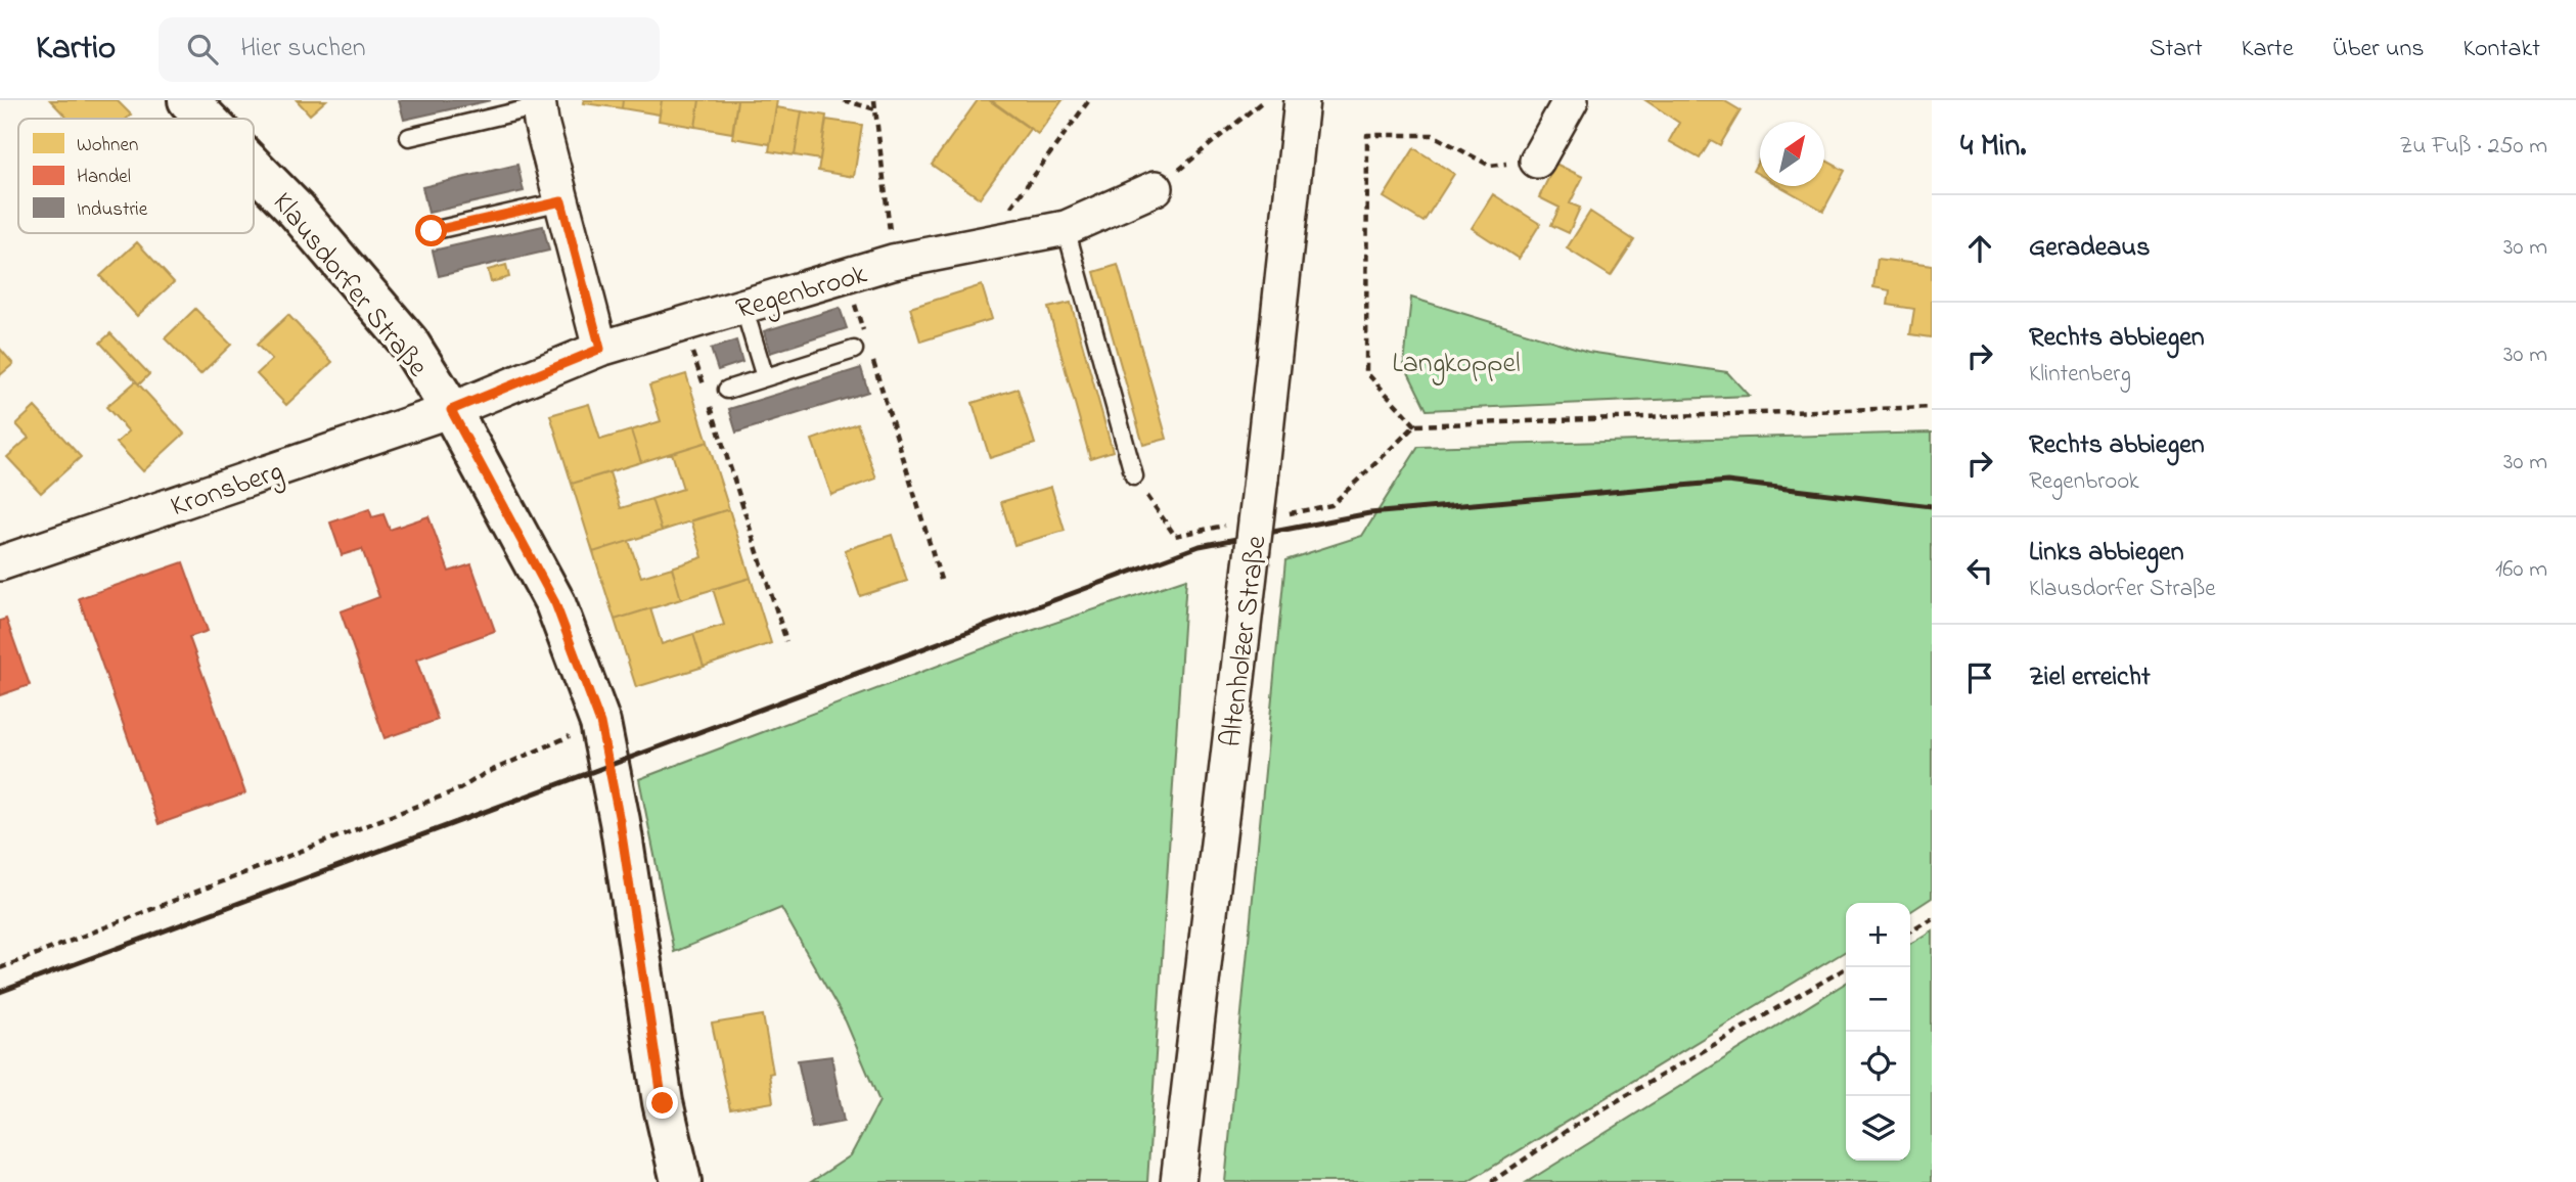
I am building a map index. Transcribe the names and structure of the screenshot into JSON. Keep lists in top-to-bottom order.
{
  "streets": {
    "street": [
      "Klausdorfer Straße",
      "Regenbrook",
      "Kronsberg",
      "Altenholzer Straße"
    ]
  },
  "crossings": [
    ["Klausdorfer Straße", "Regenbrook"],
    ["Klausdorfer Straße", "Kronsberg"],
    ["Regenbrook", "Kronsberg"]
  ],
  "parks": ["Langkoppel"],
  "legend": ["Wohnen", "Handel", "Industrie"],
  "north": "top right",
  "page": {
    "header": "Kartio",
    "search": "Hier suchen",
    "nav": [
      "Start",
      "Karte",
      "Über uns",
      "Kontakt"
    ],
    "heading": ["4 Min.", "Zu Fuß · 250 m"],
    "list": [
      ["Geradeaus", "30 m"],
      ["Rechts abbiegen", "Klintenberg", "30 m"],
      ["Rechts abbiegen", "Regenbrook", "30 m"],
      ["Links abbiegen", "Klausdorfer Straße", "160 m"],
      "Ziel erreicht"
    ],
    "map_buttons": ["+", "−"]
  }
}
